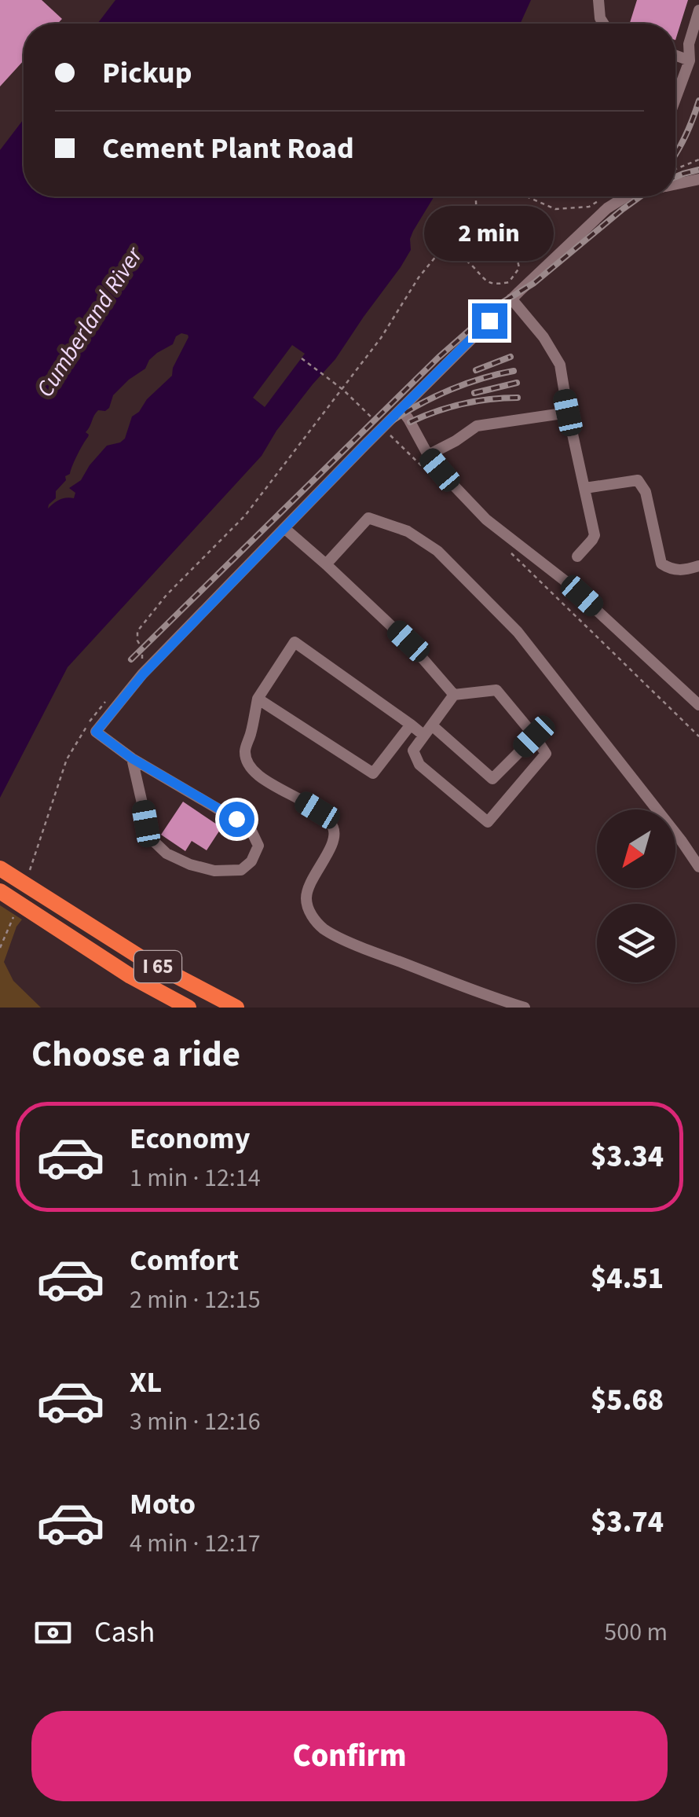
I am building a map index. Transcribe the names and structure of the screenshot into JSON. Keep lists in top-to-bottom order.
{
  "streets": {
    "highway": ["I 65"]
  },
  "water": ["Cumberland River"],
  "north": "bottom left",
  "page": {
    "banner": ["Pickup", "Cement Plant Road"],
    "bubble": "2 min",
    "heading": "Choose a ride",
    "list": [
      {
        "name": "Economy",
        "note": "1 min · 12:14",
        "value": "$3.34"
      },
      {
        "name": "Comfort",
        "note": "2 min · 12:15",
        "value": "$4.51"
      },
      {
        "name": "XL",
        "note": "3 min · 12:16",
        "value": "$5.68"
      },
      {
        "name": "Moto",
        "note": "4 min · 12:17",
        "value": "$3.74"
      }
    ],
    "pay": ["Cash", "500 m"],
    "buttons": "Confirm"
  }
}
